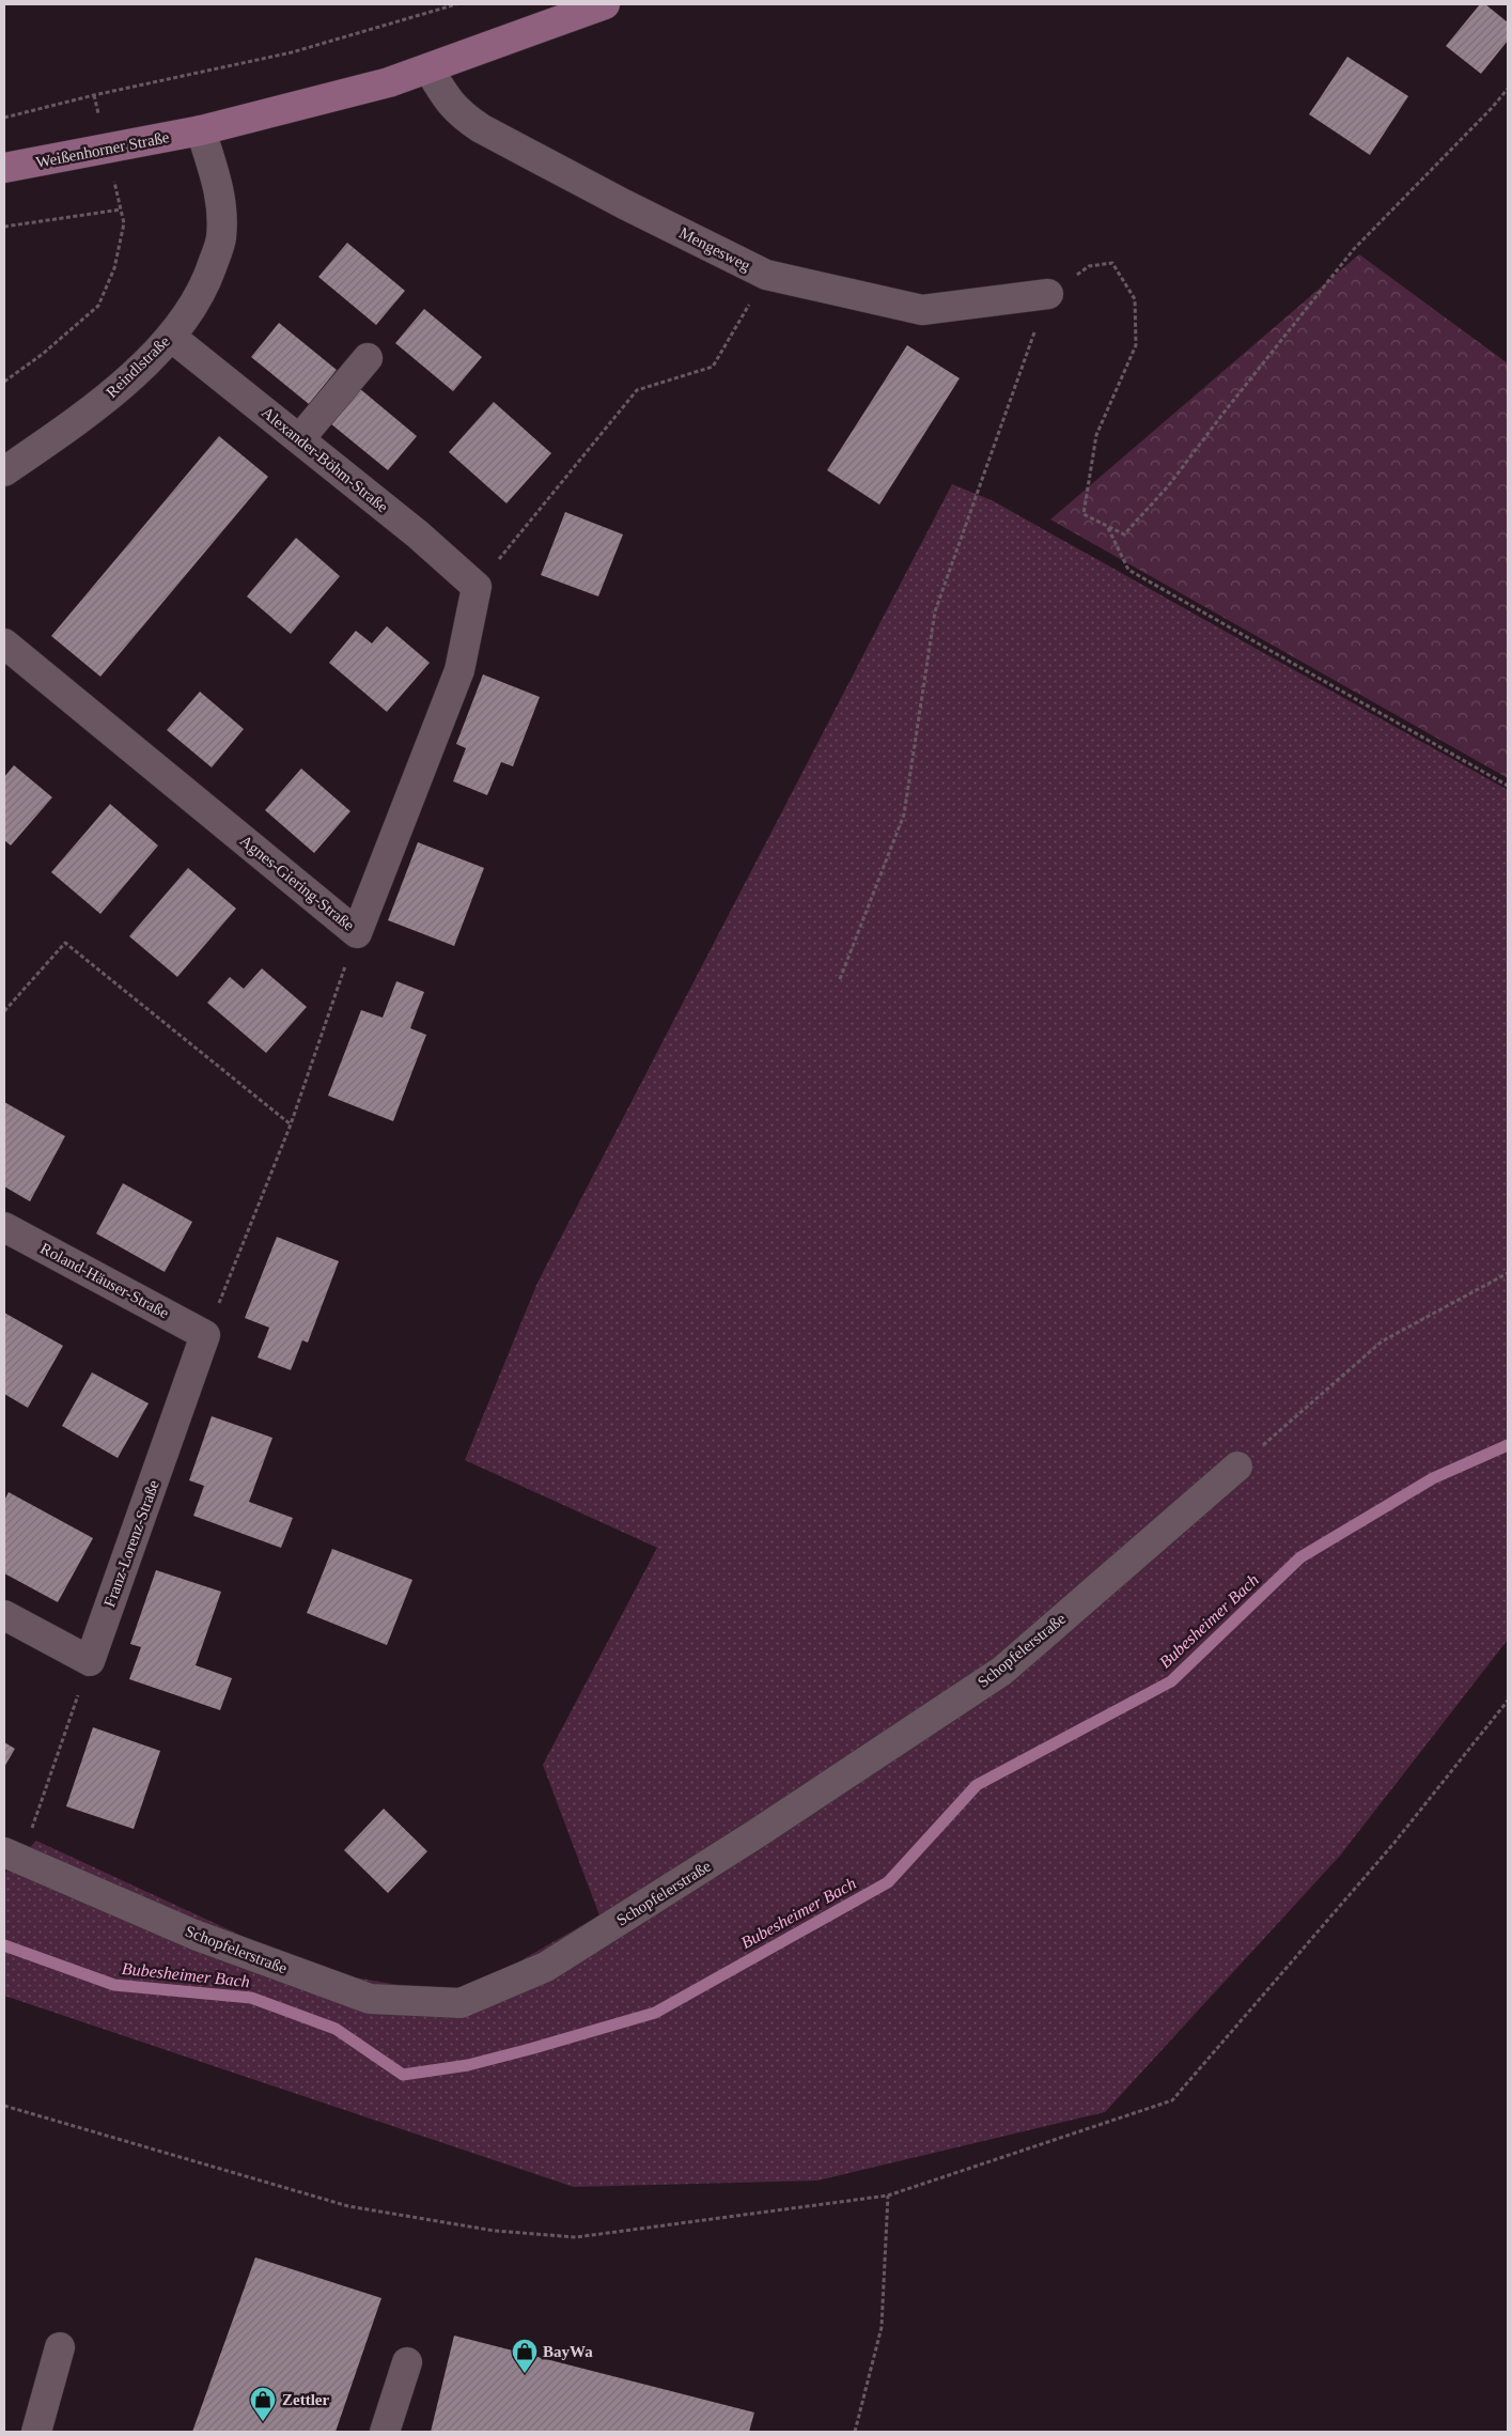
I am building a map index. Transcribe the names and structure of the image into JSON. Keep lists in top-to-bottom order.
{
  "streets": {
    "main road": ["Weißenhorner Straße"],
    "street": [
      "Mengesweg",
      "Reindlstraße",
      "Alexander-Böhm-Straße",
      "Agnes-Giering-Straße",
      "Roland-Häuser-Straße",
      "Franz-Lorenz-Straße",
      "Schopfelerstraße"
    ]
  },
  "crossings": [
    ["Weißenhorner Straße", "Mengesweg"],
    ["Weißenhorner Straße", "Reindlstraße"],
    ["Reindlstraße", "Alexander-Böhm-Straße"],
    ["Alexander-Böhm-Straße", "Agnes-Giering-Straße"],
    ["Roland-Häuser-Straße", "Franz-Lorenz-Straße"]
  ],
  "water": ["Bubesheimer Bach"],
  "places": {
    "shop": ["BayWa", "Zettler"]
  }
}
